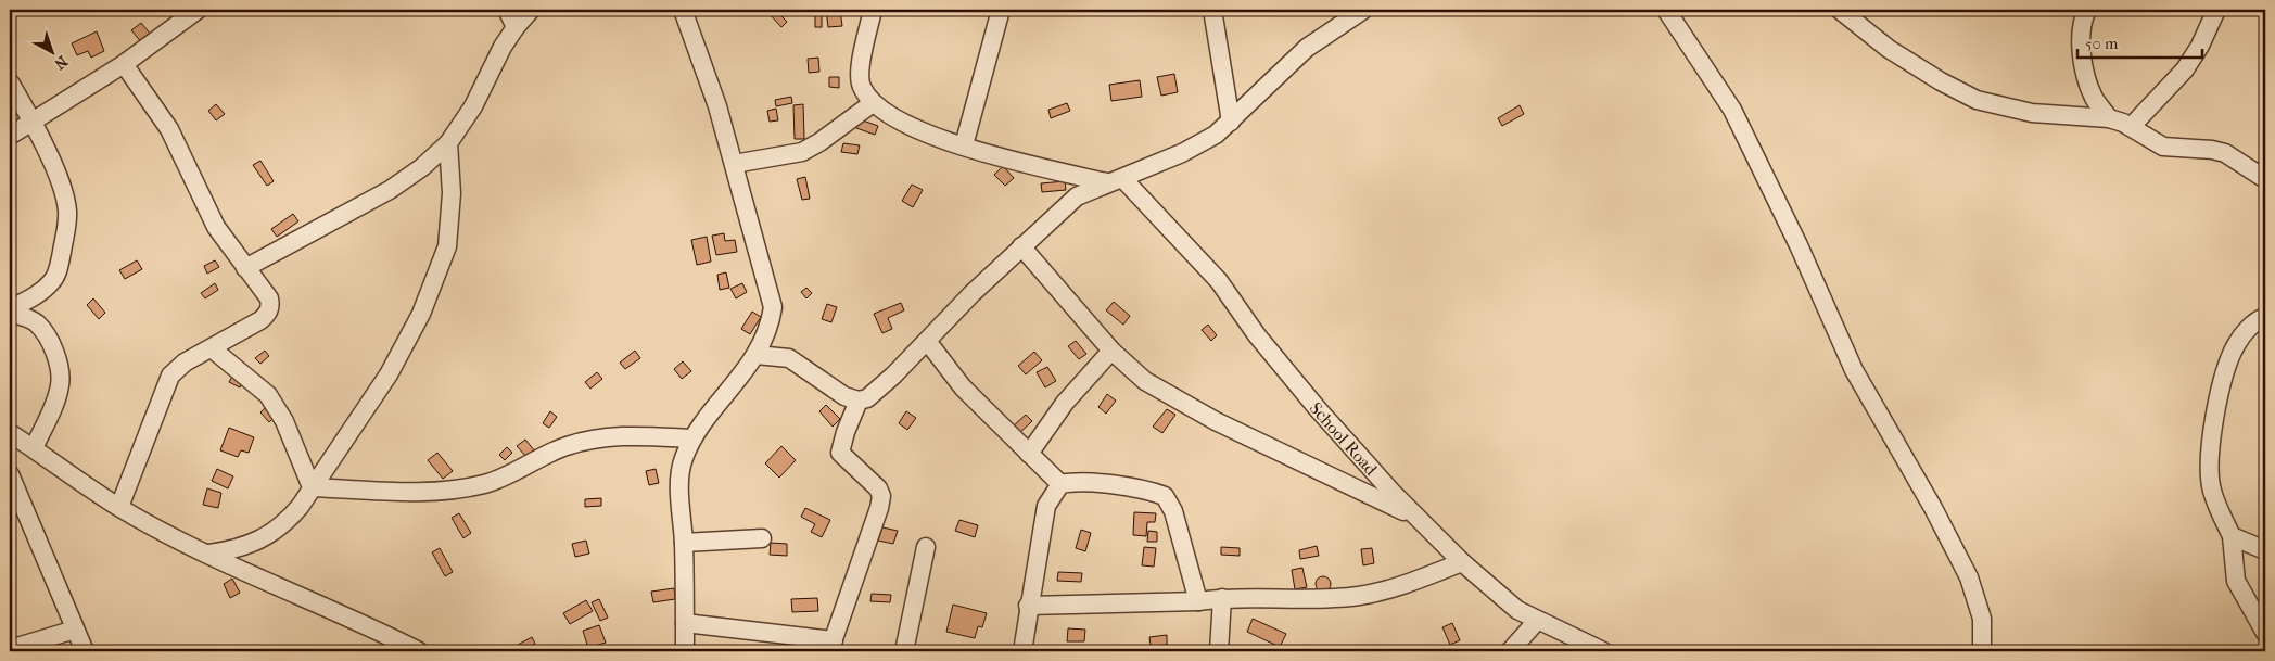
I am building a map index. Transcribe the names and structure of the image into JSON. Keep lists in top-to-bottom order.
{
  "streets": {
    "street": ["School Road"]
  },
  "scale_bar": "50 m",
  "north": "bottom right"
}
